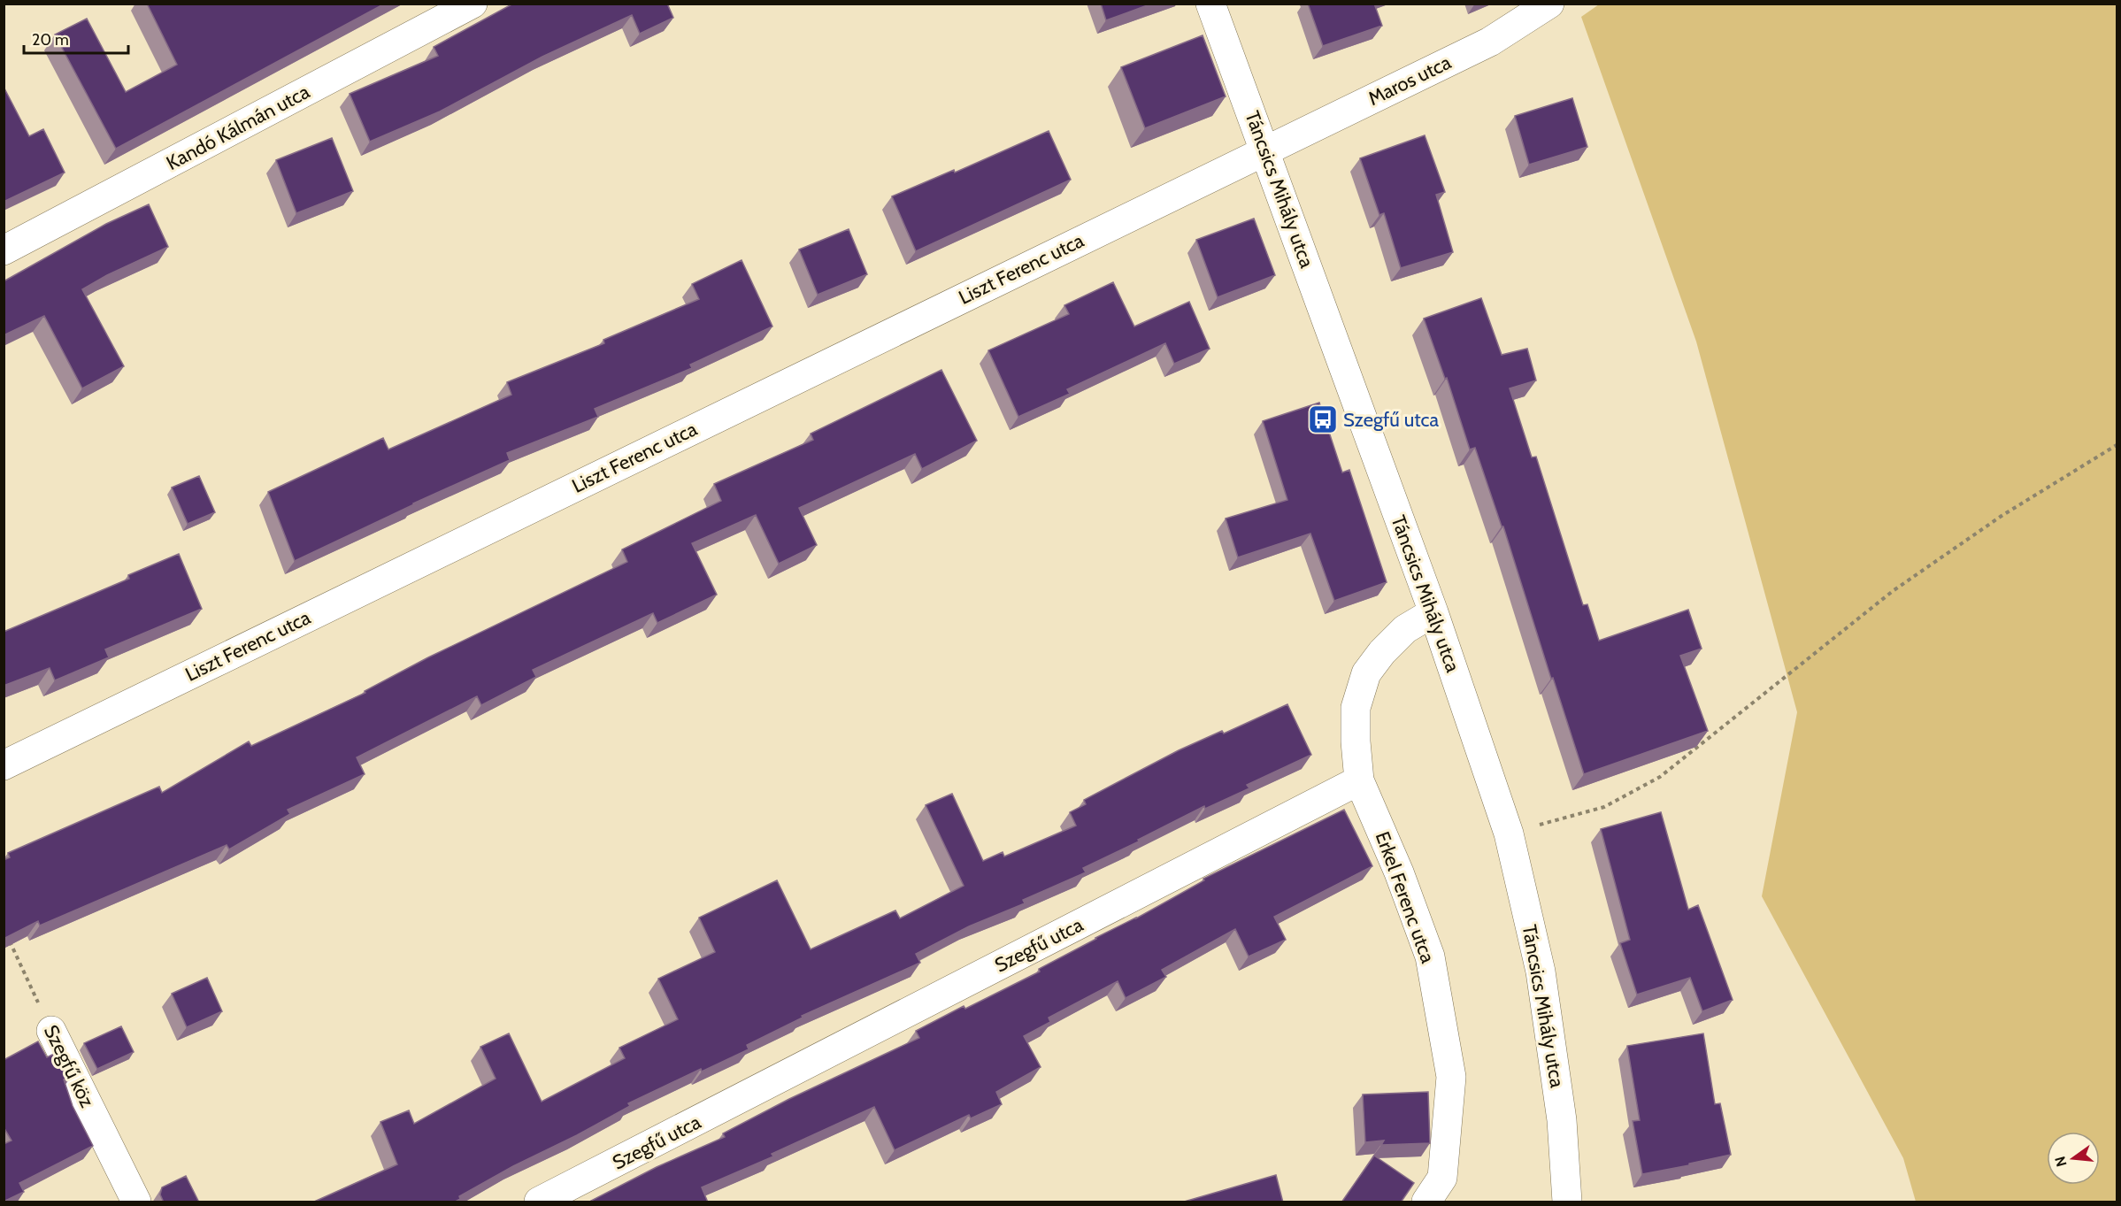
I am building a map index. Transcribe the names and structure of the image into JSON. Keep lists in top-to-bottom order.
{
  "streets": {
    "street": [
      "Maros utca",
      "Kandó Kálmán utca",
      "Táncsics Mihály utca",
      "Liszt Ferenc utca",
      "Erkel Ferenc utca",
      "Szegfű utca",
      "Szegfű köz"
    ]
  },
  "crossings": [
    ["Maros utca", "Táncsics Mihály utca"],
    ["Maros utca", "Liszt Ferenc utca"],
    ["Táncsics Mihály utca", "Liszt Ferenc utca"],
    ["Erkel Ferenc utca", "Szegfű utca"]
  ],
  "places": {
    "bus stop": ["Szegfű utca"]
  },
  "scale_bar": "20 m",
  "north": "left"
}
